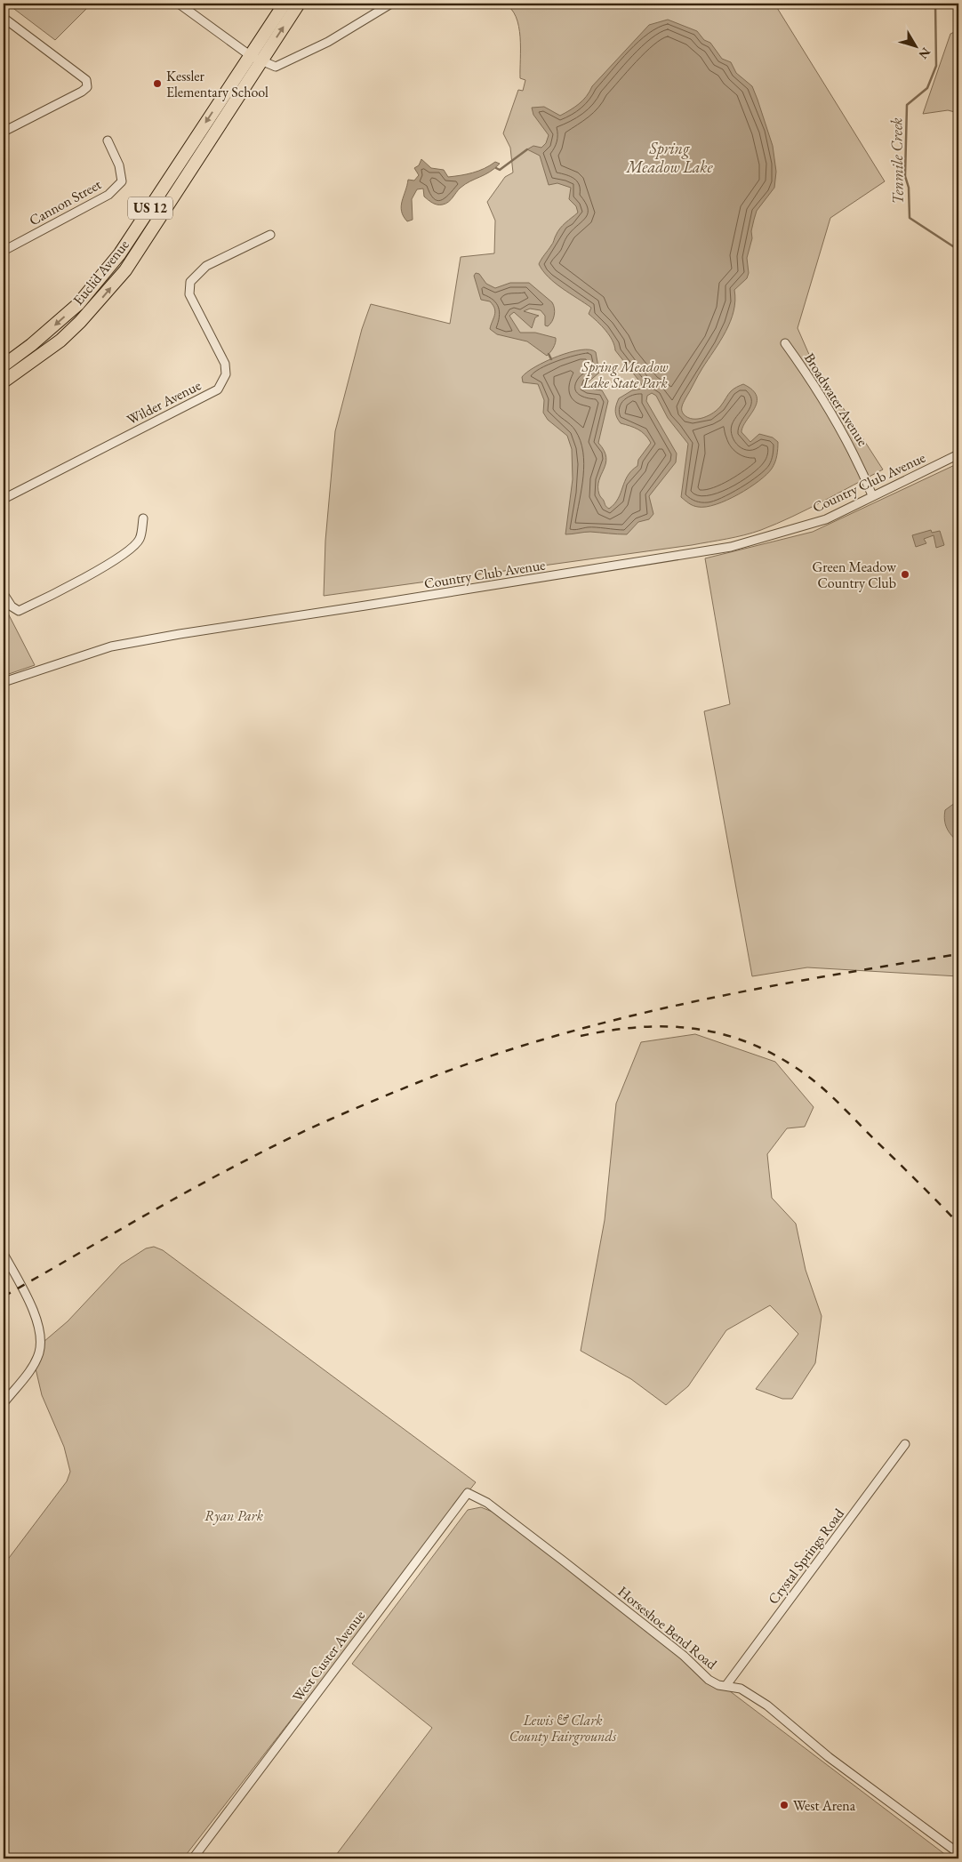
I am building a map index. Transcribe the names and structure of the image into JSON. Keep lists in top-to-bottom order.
{
  "streets": {
    "highway": ["US 12", "Euclid Avenue"],
    "street": [
      "Cannon Street",
      "Broadwater Avenue",
      "Wilder Avenue",
      "Country Club Avenue",
      "Crystal Springs Road",
      "Horseshoe Bend Road",
      "West Custer Avenue"
    ]
  },
  "crossings": [
    ["Broadwater Avenue", "Country Club Avenue"],
    ["Crystal Springs Road", "Horseshoe Bend Road"],
    ["Horseshoe Bend Road", "West Custer Avenue"]
  ],
  "water": ["Spring Meadow Lake", "Tenmile Creek"],
  "parks": ["Spring Meadow Lake State Park", "Ryan Park", "Lewis & Clark County Fairgrounds"],
  "places": ["Kessler Elementary School", "Green Meadow Country Club", "West Arena"],
  "north": "bottom right"
}
